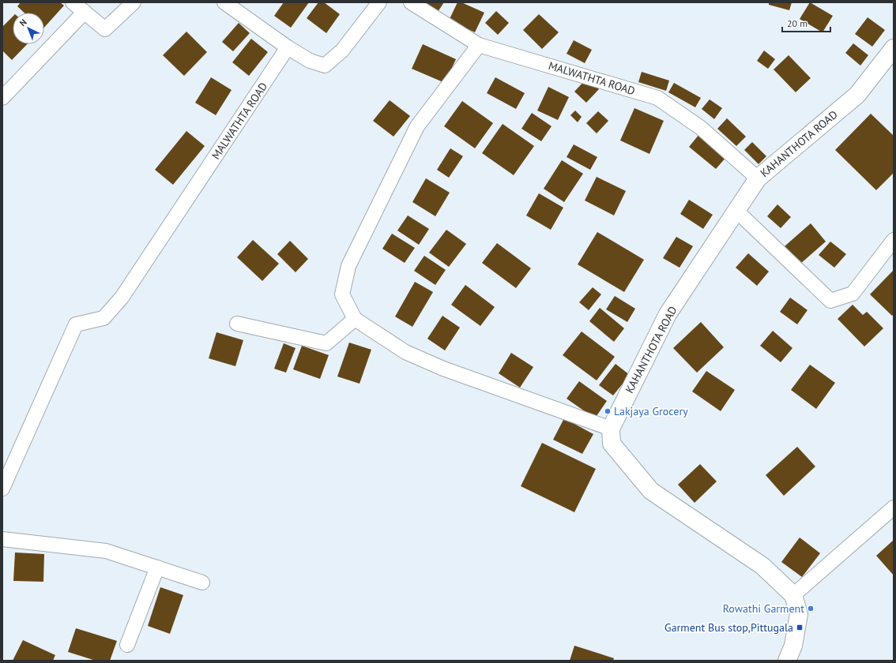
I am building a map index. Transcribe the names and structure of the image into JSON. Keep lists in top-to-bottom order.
{
  "streets": {
    "main road": ["KAHANTHOTA ROAD"],
    "street": ["MALWATHTA ROAD"]
  },
  "crossings": [
    ["MALWATHTA ROAD", "KAHANTHOTA ROAD"]
  ],
  "places": {
    "other": ["Lakjaya Grocery", "Rowathi Garment"],
    "transit": ["Garment Bus stop,Pittugala"]
  },
  "scale_bar": "20 m",
  "north": "top left"
}
